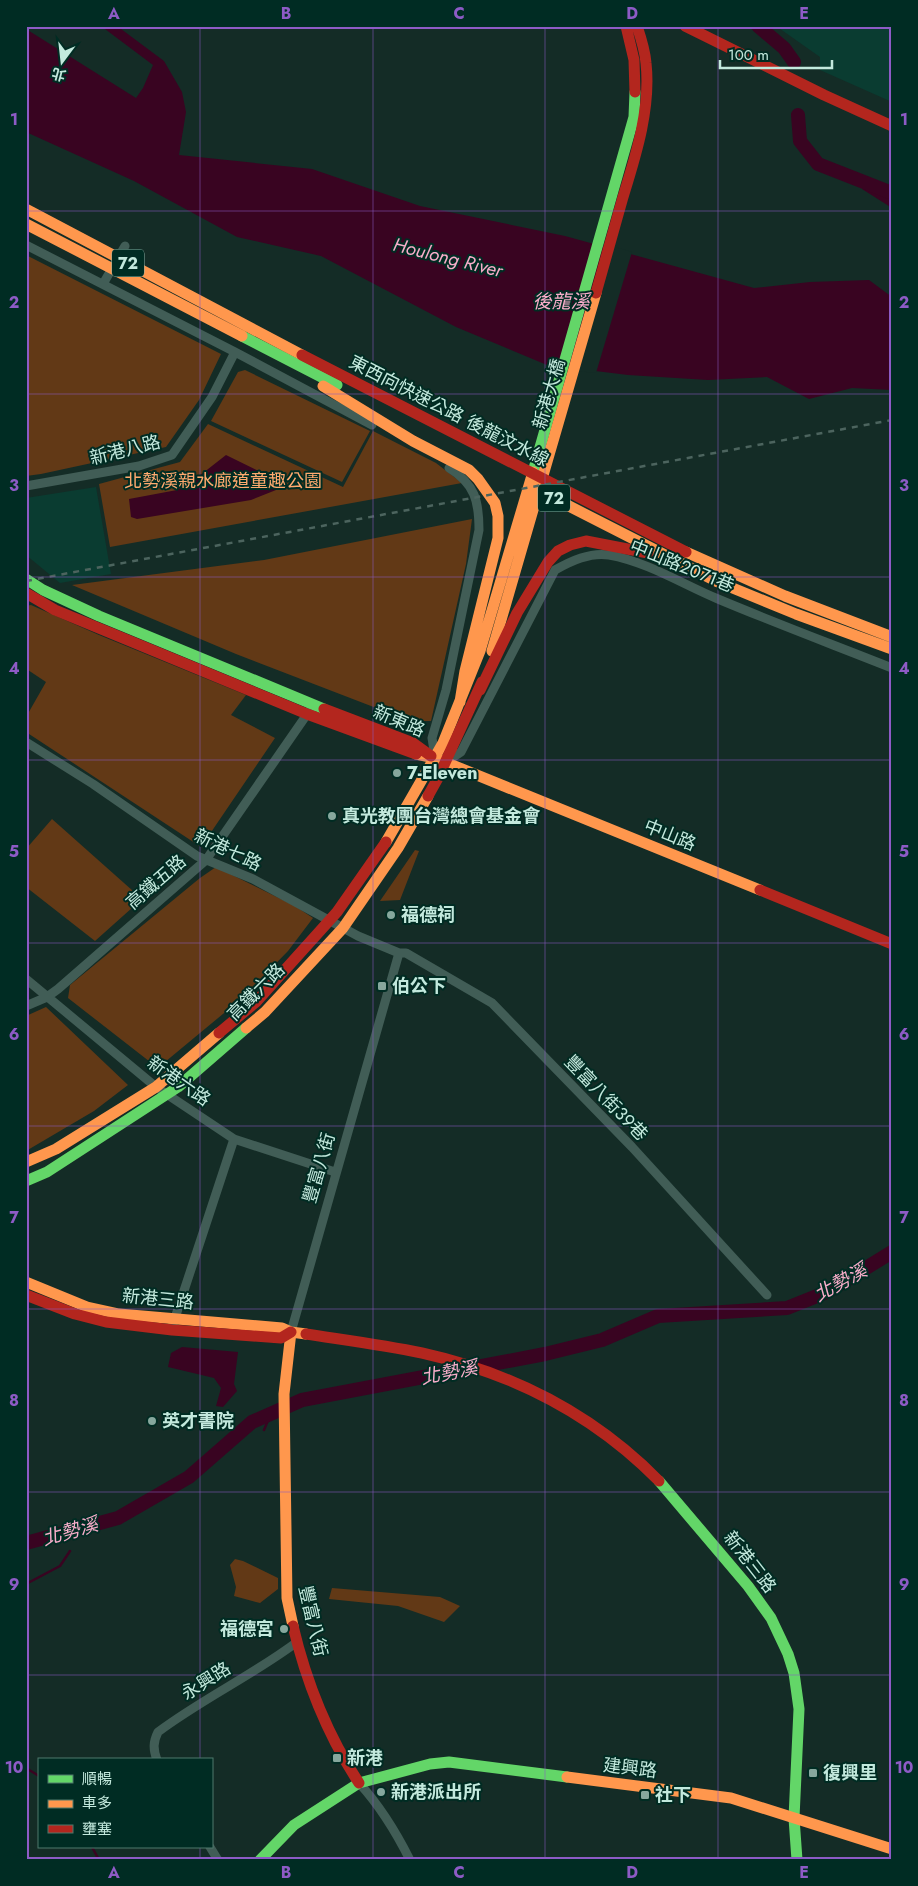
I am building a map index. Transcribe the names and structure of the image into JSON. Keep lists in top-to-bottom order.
{
  "streets": {
    "main road": [
      "72",
      "新港大橋",
      "東西向快速公路 後龍汶水線",
      "新東路",
      "中山路",
      "高鐵六路",
      "豐富八街",
      "新港三路",
      "建興路"
    ],
    "street": [
      "新港八路",
      "中山路2071巷",
      "新港七路",
      "高鐵五路",
      "新港六路",
      "豐富八街39巷",
      "永興路"
    ]
  },
  "crossings": [
    ["新港大橋", "中山路2071巷"],
    ["新港大橋", "新東路"],
    ["新港大橋", "中山路"],
    ["新港大橋", "高鐵六路"],
    ["中山路2071巷", "新東路"],
    ["中山路2071巷", "中山路"],
    ["中山路2071巷", "高鐵六路"],
    ["新東路", "中山路"],
    ["新東路", "高鐵五路"],
    ["新東路", "高鐵六路"],
    ["中山路", "高鐵六路"],
    ["新港七路", "高鐵五路"],
    ["新港七路", "高鐵六路"],
    ["新港七路", "豐富八街39巷"],
    ["新港七路", "豐富八街"],
    ["高鐵五路", "新港六路"],
    ["高鐵六路", "新港六路"],
    ["新港六路", "豐富八街"],
    ["豐富八街39巷", "豐富八街"],
    ["豐富八街", "新港三路"],
    ["豐富八街", "永興路"],
    ["豐富八街", "建興路"],
    ["新港三路", "建興路"]
  ],
  "water": ["Houlong River", "後龍溪", "北勢溪"],
  "parks": ["北勢溪親水廊道童趣公園"],
  "places": {
    "other": [
      "7-Eleven",
      "真光教團台灣總會基金會",
      "福德祠",
      "英才書院",
      "福德宮",
      "新港派出所"
    ],
    "transit": [
      "伯公下",
      "新港",
      "復興里",
      "社下"
    ]
  },
  "legend": ["順暢", "車多", "壅塞"],
  "scale_bar": "100 m",
  "north": "bottom",
  "grid": {
    "columns": [
      "A",
      "B",
      "C",
      "D",
      "E"
    ],
    "rows": [
      "1",
      "2",
      "3",
      "4",
      "5",
      "6",
      "7",
      "8",
      "9",
      "10"
    ]
  }
}
